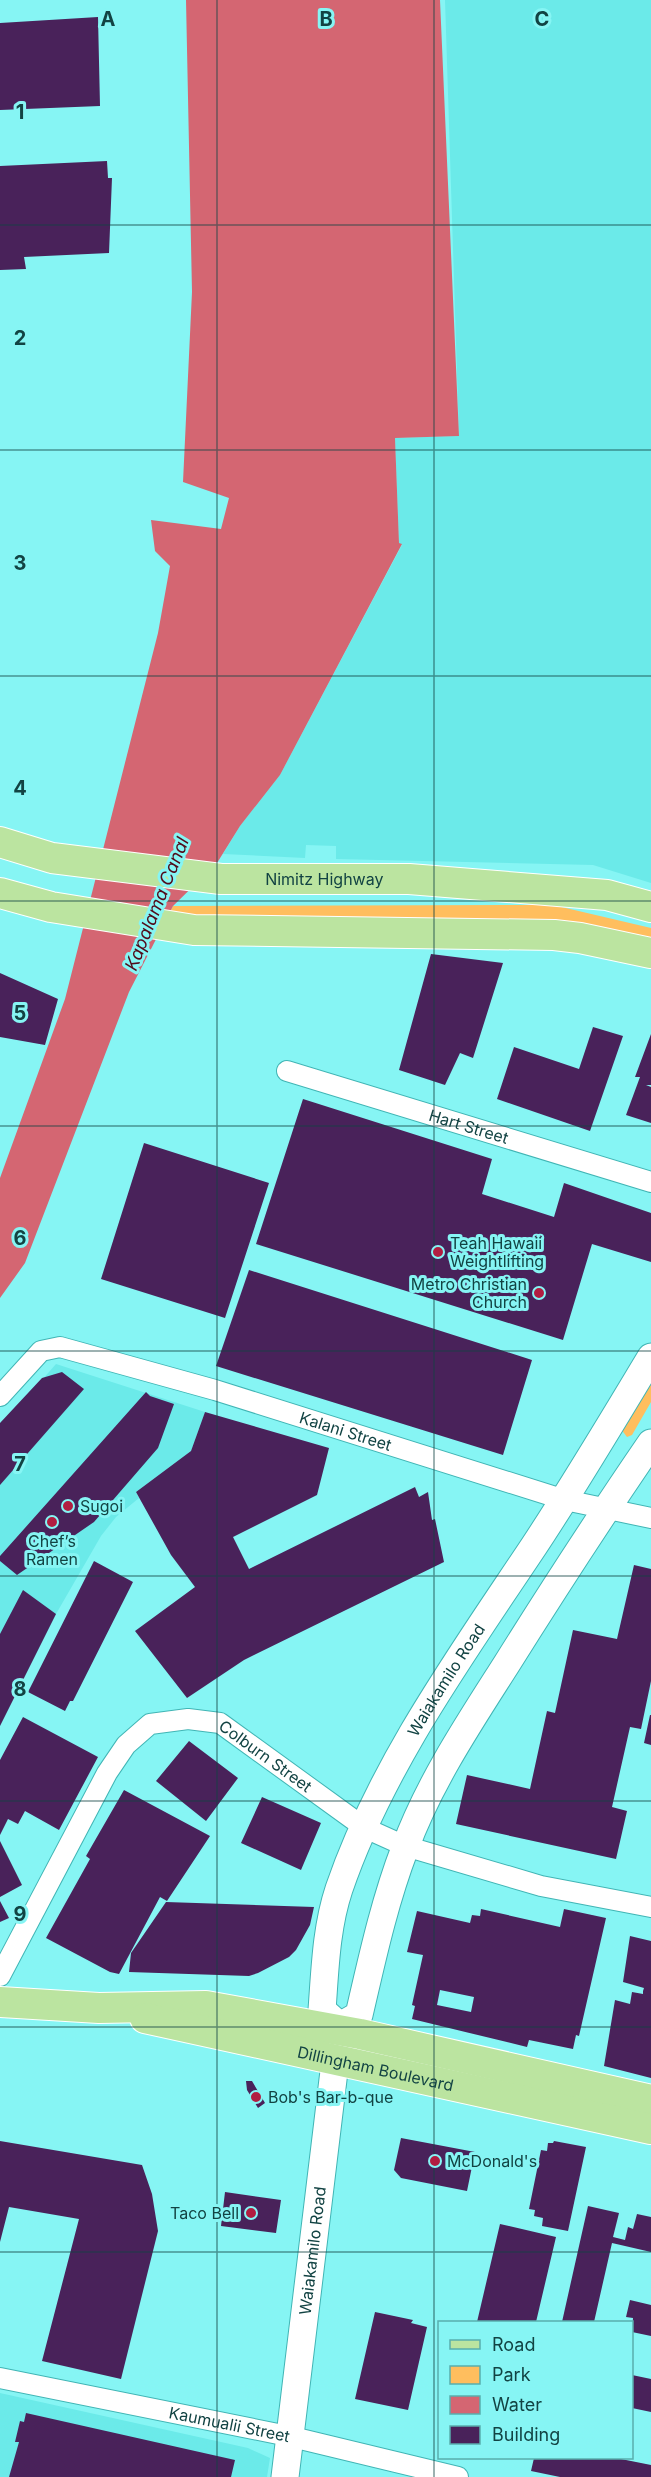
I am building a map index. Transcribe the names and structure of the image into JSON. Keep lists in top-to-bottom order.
{
  "streets": {
    "main road": ["Nimitz Highway", "Waiakamilo Road", "Dillingham Boulevard"],
    "street": [
      "Hart Street",
      "Kalani Street",
      "Colburn Street",
      "Kaumualii Street"
    ]
  },
  "crossings": [
    ["Kalani Street", "Waiakamilo Road"],
    ["Waiakamilo Road", "Colburn Street"],
    ["Waiakamilo Road", "Dillingham Boulevard"],
    ["Waiakamilo Road", "Kaumualii Street"]
  ],
  "water": ["Kapalama Canal"],
  "places": [
    "Teah Hawaii Weightlifting",
    "Metro Christian Church",
    "Sugoi",
    "Chef’s Ramen",
    "Bob's Bar-b-que",
    "McDonald's",
    "Taco Bell"
  ],
  "legend": [
    "Road",
    "Park",
    "Water",
    "Building"
  ],
  "grid": {
    "columns": ["A", "B", "C"],
    "rows": [
      "1",
      "2",
      "3",
      "4",
      "5",
      "6",
      "7",
      "8",
      "9"
    ]
  }
}
